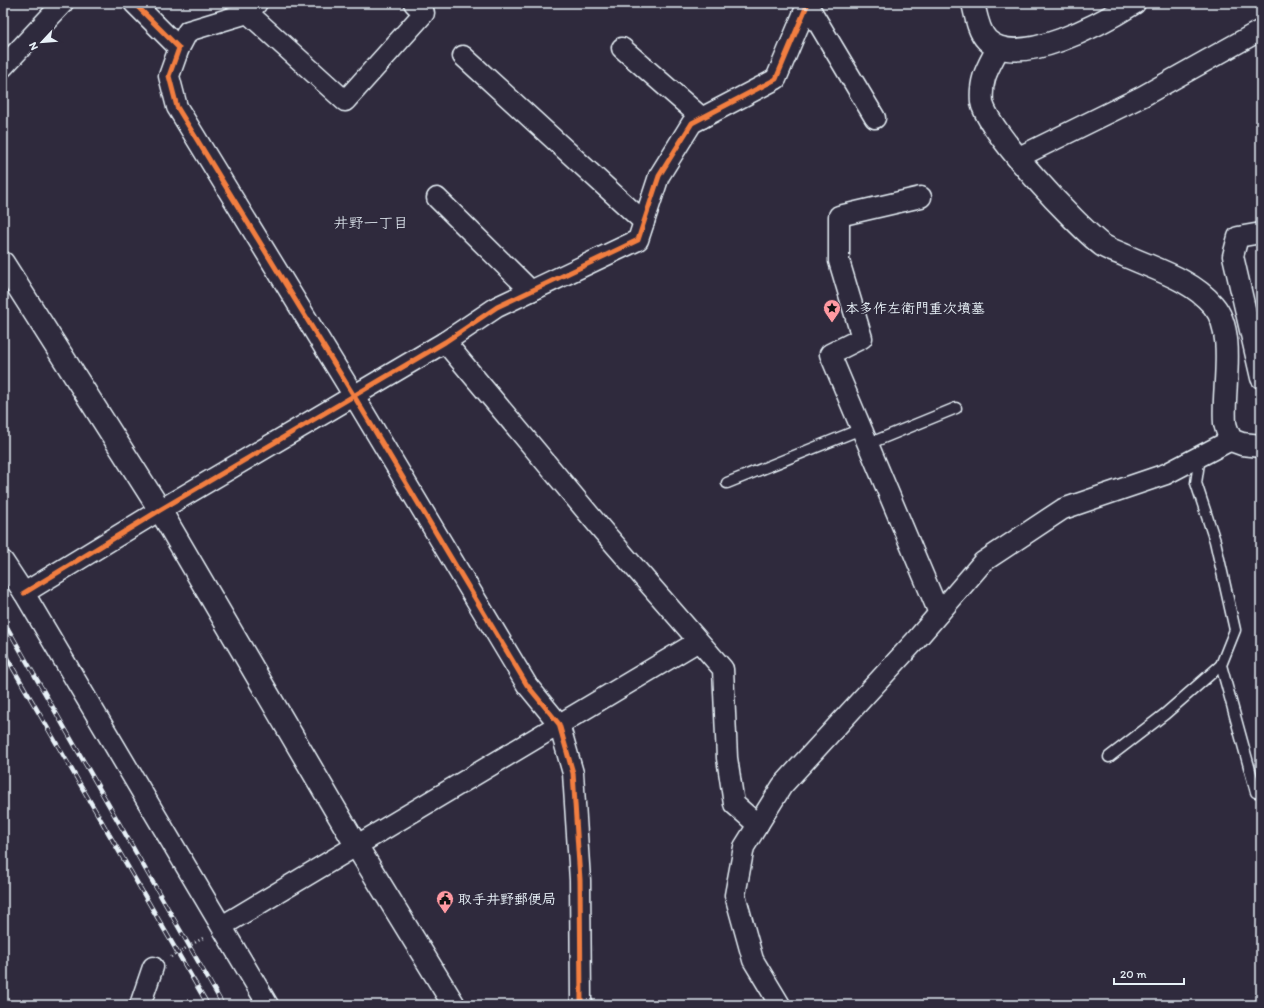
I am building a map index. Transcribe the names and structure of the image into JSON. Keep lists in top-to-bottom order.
{
  "districts": ["井野一丁目"],
  "places": {
    "place": ["本多作左衛門重次墳墓"],
    "public building": ["取手井野郵便局"]
  },
  "scale_bar": "20 m",
  "north": "bottom left"
}
